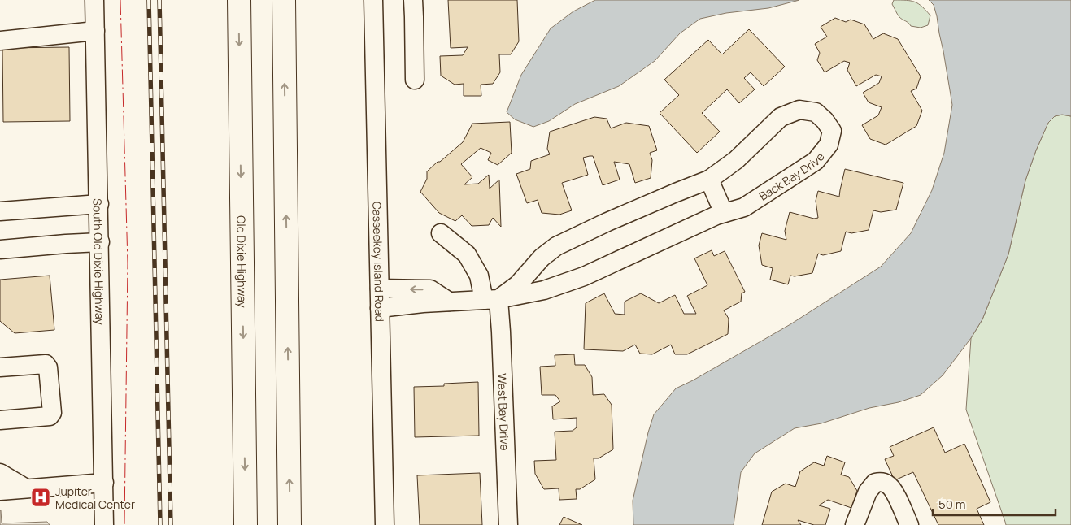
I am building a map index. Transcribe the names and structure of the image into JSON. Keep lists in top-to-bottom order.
{
  "streets": {
    "main road": ["Old Dixie Highway"],
    "street": [
      "Back Bay Drive",
      "South Old Dixie Highway",
      "Casseekey Island Road",
      "West Bay Drive"
    ]
  },
  "crossings": [
    ["Back Bay Drive", "Casseekey Island Road"],
    ["Back Bay Drive", "West Bay Drive"]
  ],
  "places": {
    "hospital": ["Jupiter Medical Center"]
  },
  "scale_bar": "50 m"
}
